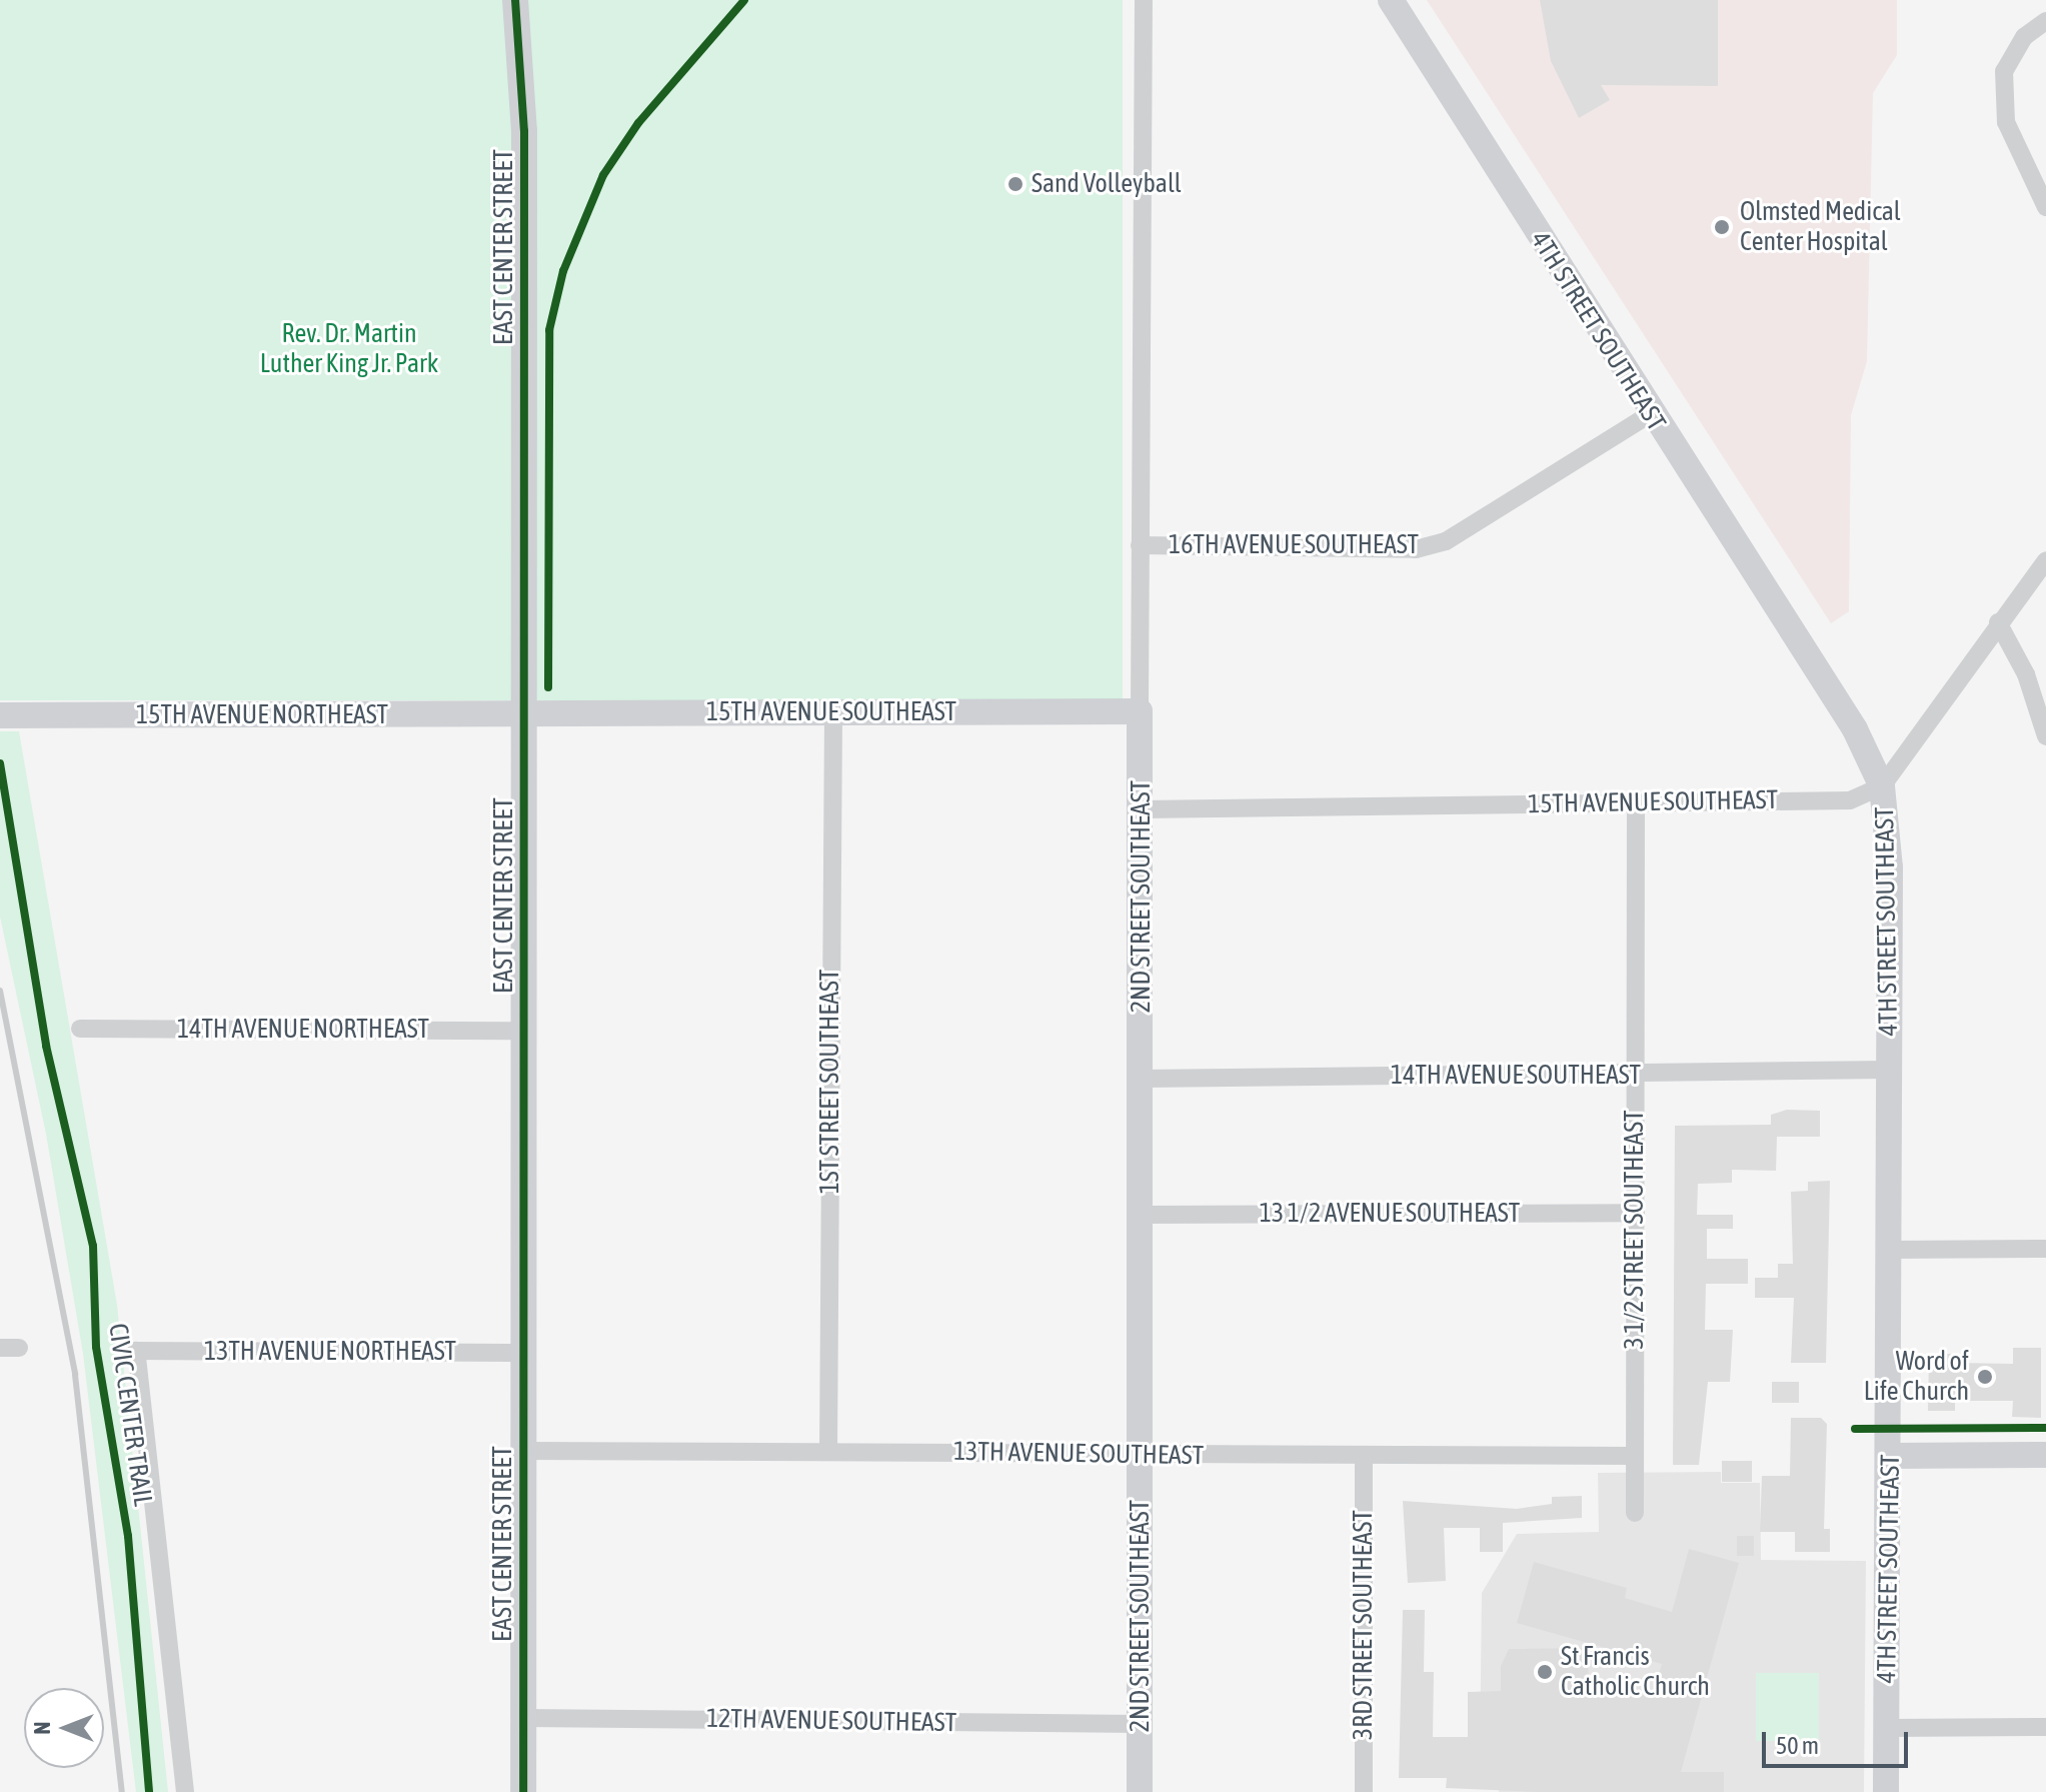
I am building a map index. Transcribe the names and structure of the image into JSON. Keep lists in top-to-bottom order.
{
  "streets": {
    "street": [
      "EAST CENTER STREET",
      "4TH STREET SOUTHEAST",
      "16TH AVENUE SOUTHEAST",
      "15TH AVENUE SOUTHEAST",
      "15TH AVENUE NORTHEAST",
      "2ND STREET SOUTHEAST",
      "14TH AVENUE NORTHEAST",
      "14TH AVENUE SOUTHEAST",
      "1ST STREET SOUTHEAST",
      "13 1/2 AVENUE SOUTHEAST",
      "3 1/2 STREET SOUTHEAST",
      "13TH AVENUE NORTHEAST",
      "13TH AVENUE SOUTHEAST",
      "3RD STREET SOUTHEAST",
      "12TH AVENUE SOUTHEAST"
    ],
    "cycle path": ["CIVIC CENTER TRAIL"]
  },
  "crossings": [
    ["EAST CENTER STREET", "15TH AVENUE SOUTHEAST"],
    ["EAST CENTER STREET", "15TH AVENUE NORTHEAST"],
    ["EAST CENTER STREET", "14TH AVENUE NORTHEAST"],
    ["EAST CENTER STREET", "13TH AVENUE NORTHEAST"],
    ["EAST CENTER STREET", "13TH AVENUE SOUTHEAST"],
    ["EAST CENTER STREET", "12TH AVENUE SOUTHEAST"],
    ["4TH STREET SOUTHEAST", "16TH AVENUE SOUTHEAST"],
    ["4TH STREET SOUTHEAST", "15TH AVENUE SOUTHEAST"],
    ["4TH STREET SOUTHEAST", "14TH AVENUE SOUTHEAST"],
    ["16TH AVENUE SOUTHEAST", "2ND STREET SOUTHEAST"],
    ["15TH AVENUE SOUTHEAST", "15TH AVENUE NORTHEAST"],
    ["15TH AVENUE SOUTHEAST", "2ND STREET SOUTHEAST"],
    ["15TH AVENUE SOUTHEAST", "1ST STREET SOUTHEAST"],
    ["15TH AVENUE SOUTHEAST", "3 1/2 STREET SOUTHEAST"],
    ["2ND STREET SOUTHEAST", "14TH AVENUE SOUTHEAST"],
    ["2ND STREET SOUTHEAST", "13 1/2 AVENUE SOUTHEAST"],
    ["2ND STREET SOUTHEAST", "13TH AVENUE SOUTHEAST"],
    ["2ND STREET SOUTHEAST", "12TH AVENUE SOUTHEAST"],
    ["14TH AVENUE SOUTHEAST", "3 1/2 STREET SOUTHEAST"],
    ["1ST STREET SOUTHEAST", "13TH AVENUE SOUTHEAST"],
    ["13 1/2 AVENUE SOUTHEAST", "3 1/2 STREET SOUTHEAST"],
    ["3 1/2 STREET SOUTHEAST", "13TH AVENUE SOUTHEAST"],
    ["13TH AVENUE SOUTHEAST", "3RD STREET SOUTHEAST"]
  ],
  "parks": ["Rev. Dr. Martin Luther King Jr. Park"],
  "places": [
    "Sand Volleyball",
    "Olmsted Medical Center Hospital",
    "Word of Life Church",
    "St Francis Catholic Church"
  ],
  "scale_bar": "50 m",
  "north": "left"
}
